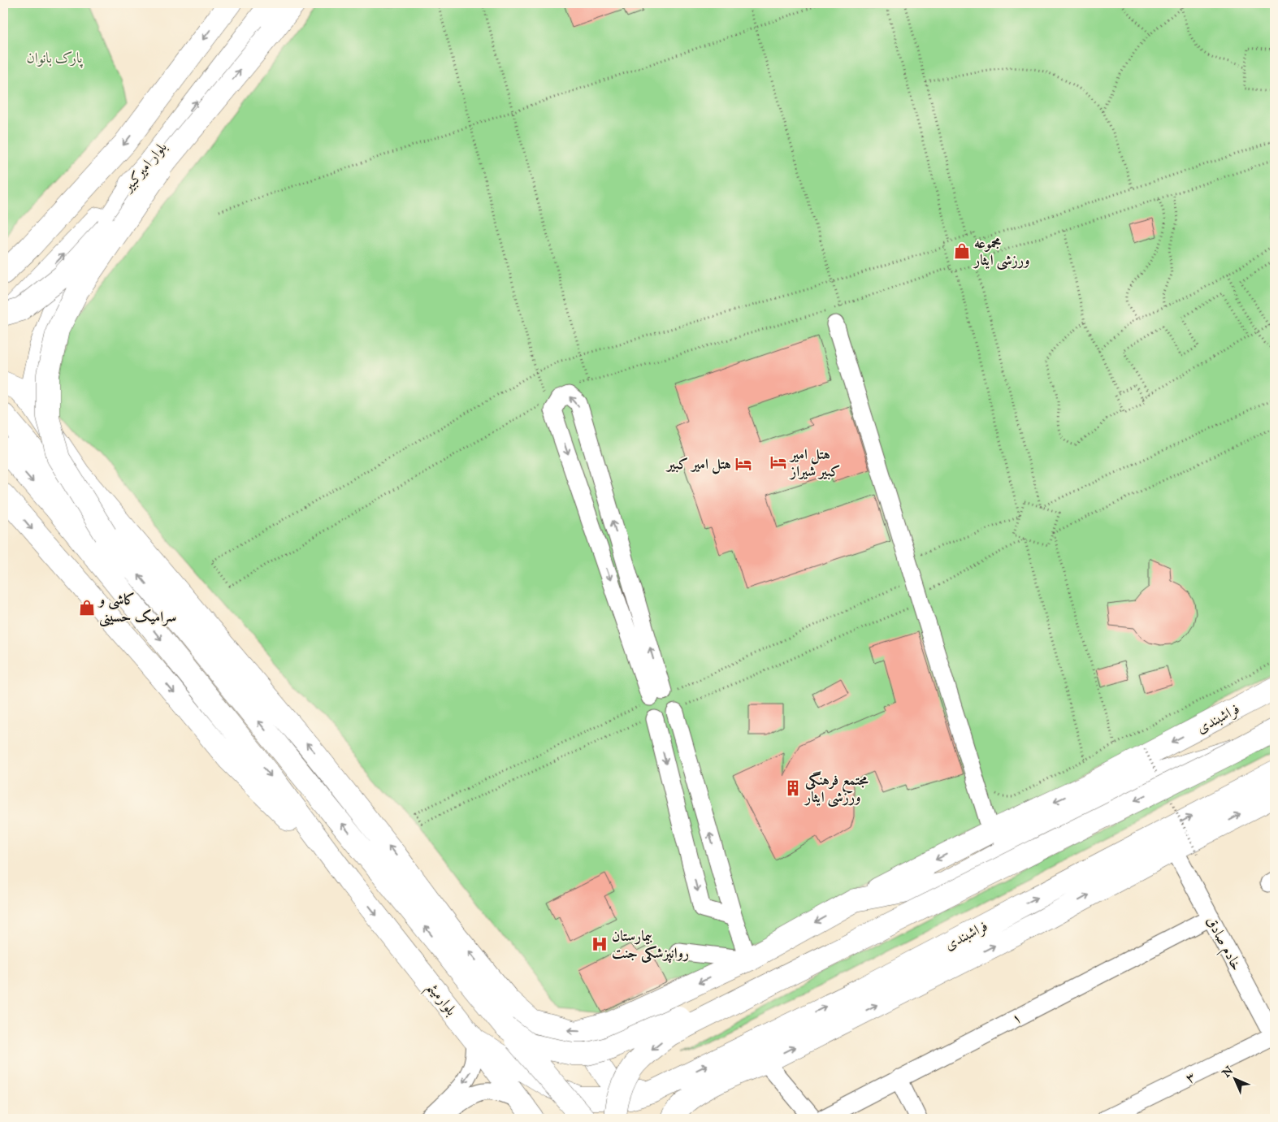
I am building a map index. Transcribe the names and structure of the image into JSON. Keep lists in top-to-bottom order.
{
  "streets": {
    "main road": ["بلوار امیرکبیر", "فراشبندی", "بلوارمیثم"],
    "street": ["خادم صادق", "۱", "۳"]
  },
  "crossings": [
    ["فراشبندی", "خادم صادق"],
    ["فراشبندی", "بلوارمیثم"],
    ["خادم صادق", "۱"],
    ["خادم صادق", "۳"]
  ],
  "parks": ["پارک بانوان"],
  "places": {
    "shop": ["مجموعه ورزشی ایثار", "کاشی و سرامیک حسینی"],
    "hotel": ["هتل امیر کبیر شیراز", "هتل امیر کبیر"],
    "building": ["مجتمع فرهنگی ورزشی ایثار"],
    "hospital": ["بیمارستان روانپزشکی جنت"]
  },
  "north": "top left"
}
